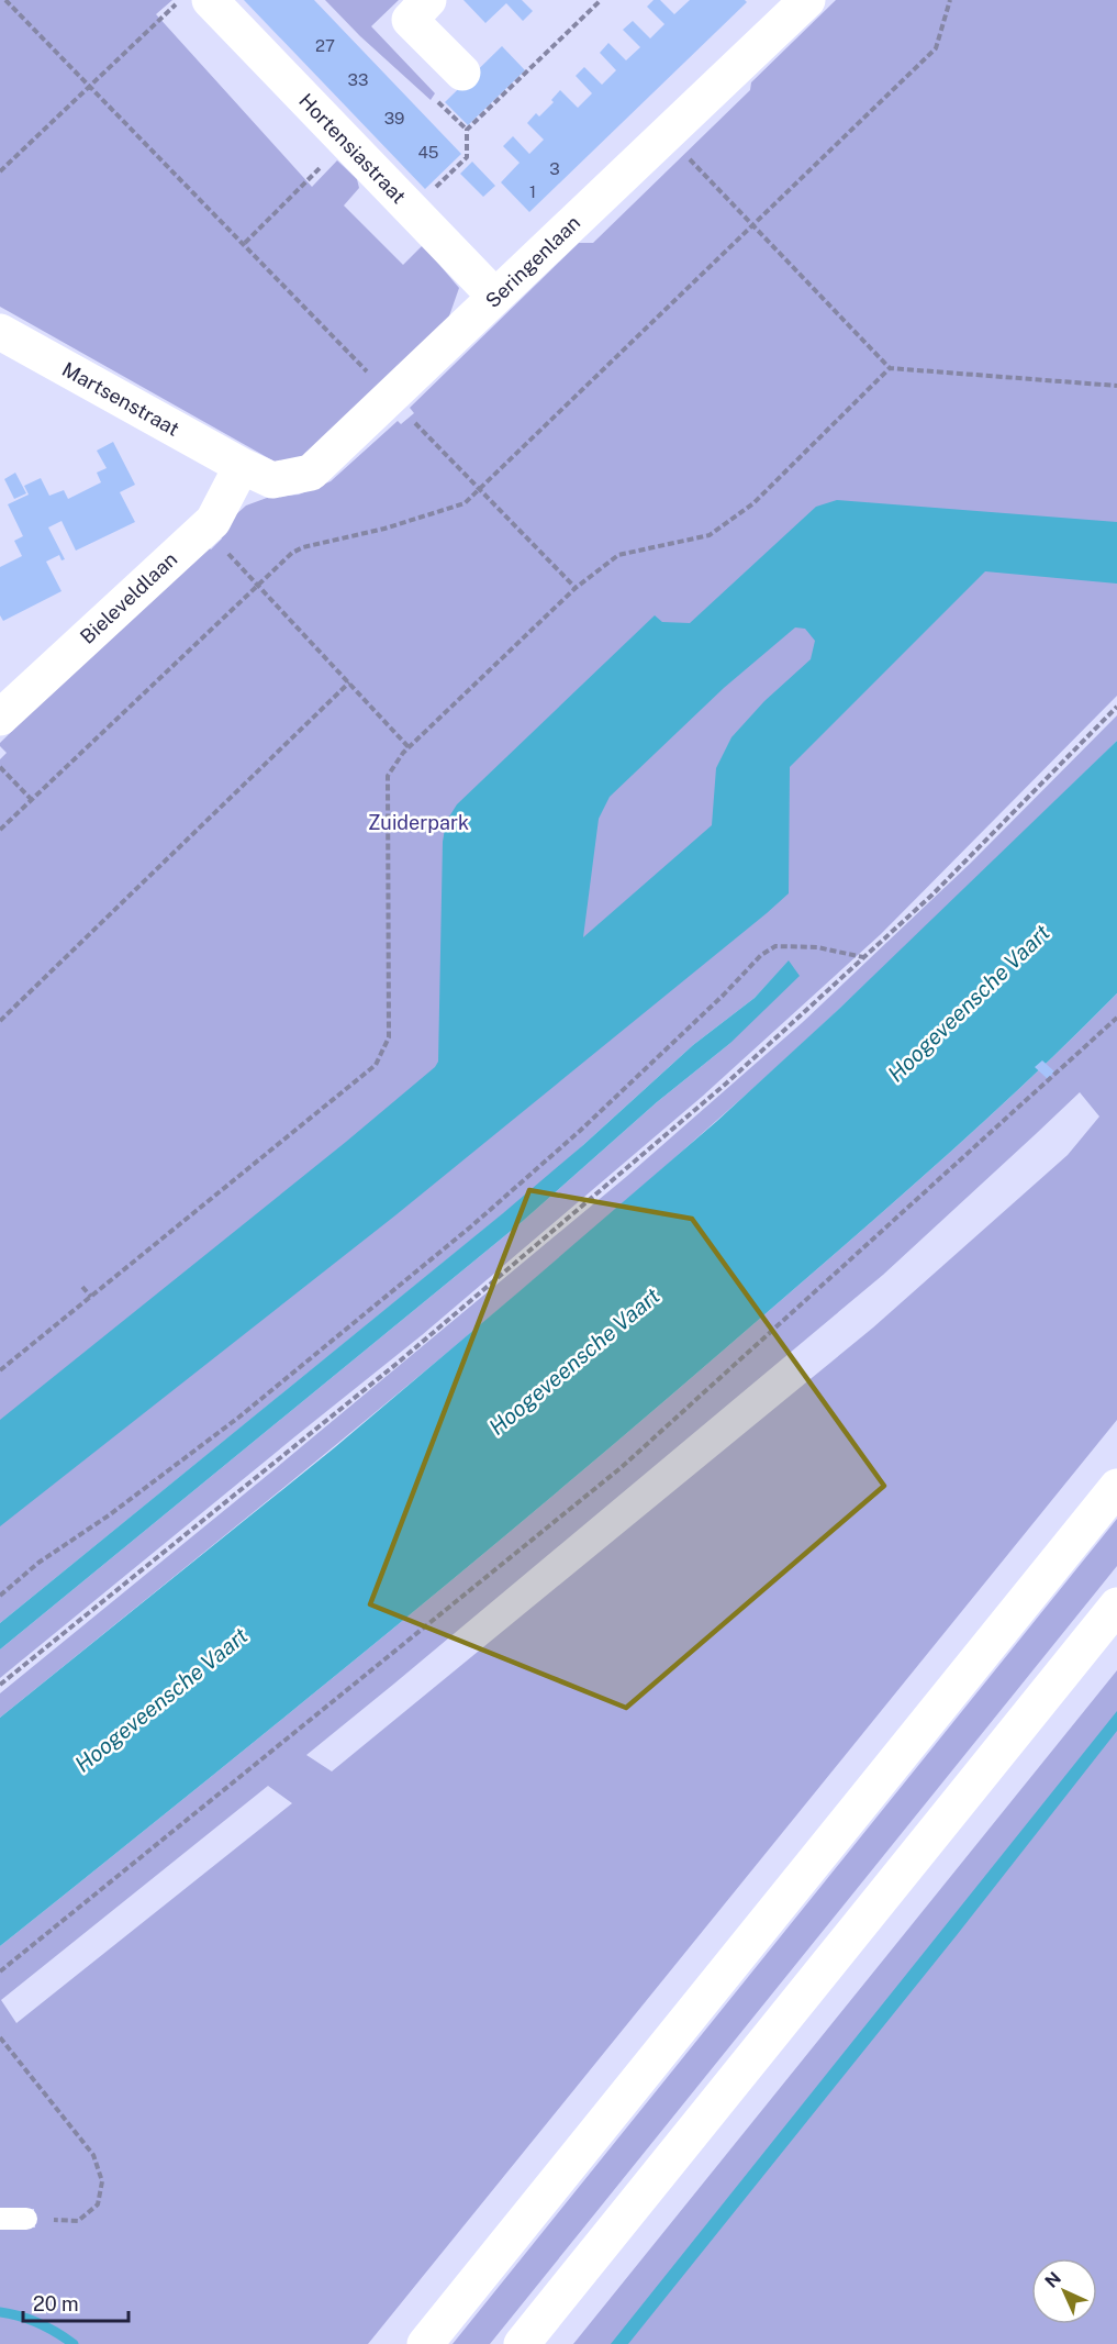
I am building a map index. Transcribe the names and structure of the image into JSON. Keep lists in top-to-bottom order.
{
  "streets": {
    "main road": [
      "Hortensiastraat",
      "Seringenlaan",
      "Martsenstraat",
      "Bieleveldlaan"
    ]
  },
  "crossings": [
    ["Hortensiastraat", "Seringenlaan"],
    ["Seringenlaan", "Martsenstraat"],
    ["Seringenlaan", "Bieleveldlaan"],
    ["Martsenstraat", "Bieleveldlaan"]
  ],
  "water": ["Hoogeveensche Vaart"],
  "parks": ["Zuiderpark"],
  "house_numbers": [
    "27",
    "33",
    "39",
    "45",
    "3",
    "1"
  ],
  "scale_bar": "20 m",
  "north": "top left"
}
